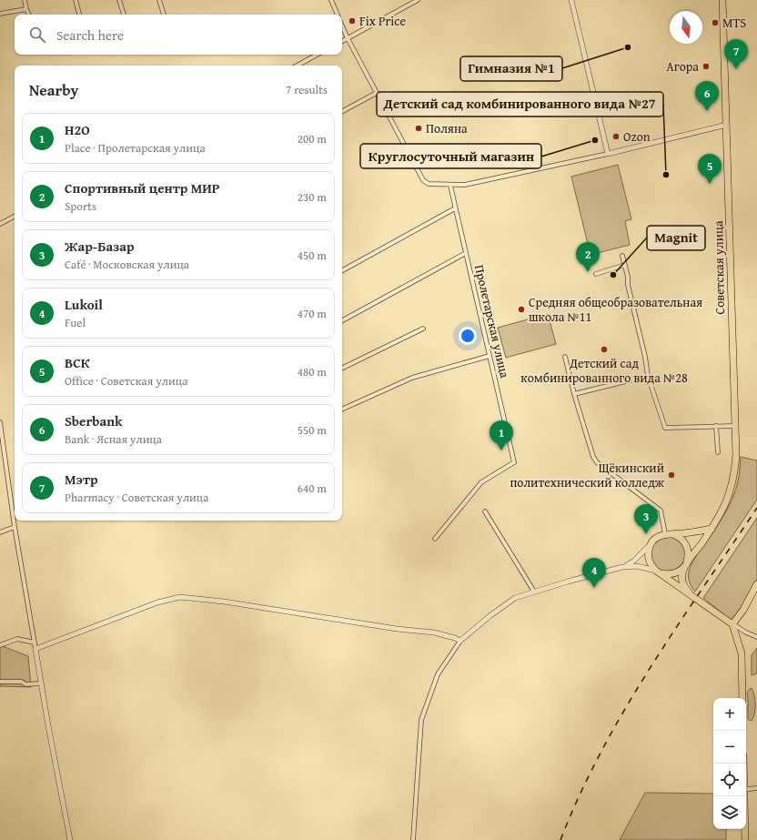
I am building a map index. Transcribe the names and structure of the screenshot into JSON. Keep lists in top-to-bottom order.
{
  "streets": {
    "main road": ["Советская улица"],
    "street": ["Пролетарская улица"]
  },
  "places": [
    "Fix Price",
    "MTS",
    "Гимназия №1",
    "Агора",
    "Поляна",
    "Ozon",
    "Круглосуточный магазин",
    "Детский сад комбинированного вида №27",
    "Magnit",
    "Средняя общеобразовательная школа №11",
    "Детский сад комбинированного вида №28",
    "Щёкинский политехнический колледж"
  ],
  "north": "bottom",
  "page": {
    "search": "Search here",
    "pins": [
      "7",
      "6",
      "5",
      "2",
      "1",
      "3",
      "4"
    ],
    "heading": ["Nearby", "7 results"],
    "list": [
      {
        "mark": "1",
        "name": "Н2О",
        "note": "Place · Пролетарская улица",
        "value": "200 m"
      },
      {
        "mark": "2",
        "name": "Спортивный центр МИР",
        "note": "Sports",
        "value": "230 m"
      },
      {
        "mark": "3",
        "name": "Жар-Базар",
        "note": "Café · Московская улица",
        "value": "450 m"
      },
      {
        "mark": "4",
        "name": "Lukoil",
        "note": "Fuel",
        "value": "470 m"
      },
      {
        "mark": "5",
        "name": "ВСК",
        "note": "Office · Советская улица",
        "value": "480 m"
      },
      {
        "mark": "6",
        "name": "Sberbank",
        "note": "Bank · Ясная улица",
        "value": "550 m"
      },
      {
        "mark": "7",
        "name": "Мэтр",
        "note": "Pharmacy · Советская улица",
        "value": "640 m"
      }
    ],
    "map_buttons": ["+", "−"]
  }
}
